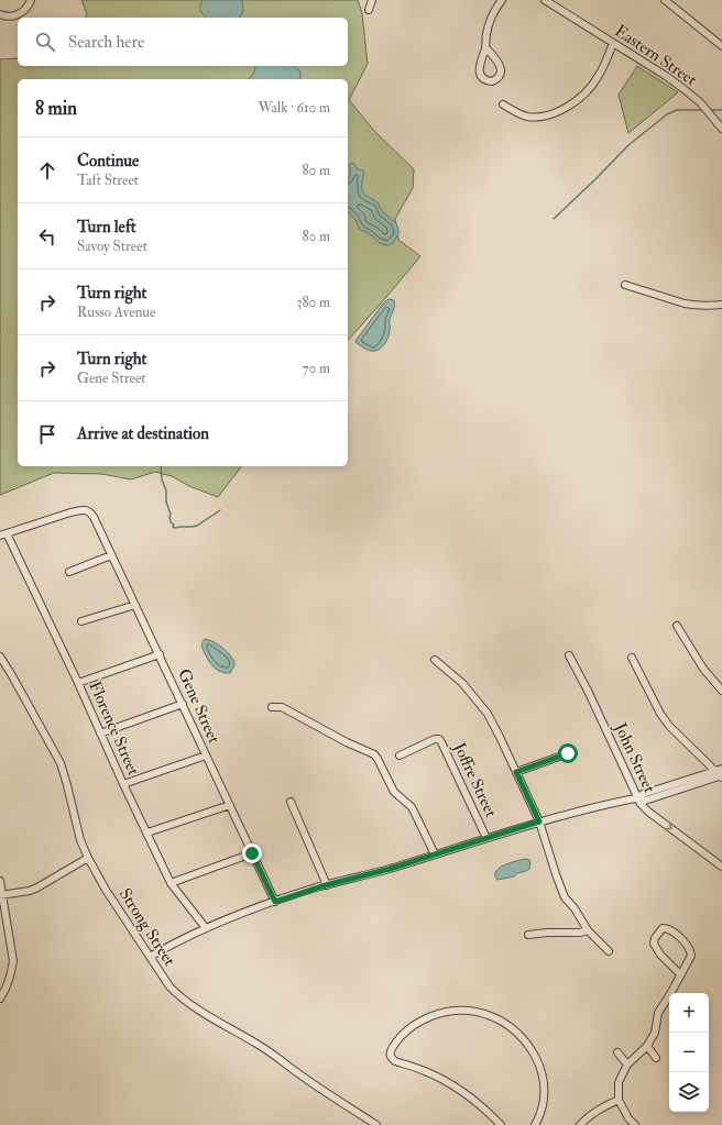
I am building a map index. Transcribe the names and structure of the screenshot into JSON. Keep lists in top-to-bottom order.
{
  "streets": {
    "street": [
      "Eastern Street",
      "Gene Street",
      "Florence Street",
      "John Street",
      "Joffre Street",
      "Strong Street"
    ]
  },
  "crossings": [
    ["Gene Street", "Florence Street"]
  ],
  "one_way": ["John Street"],
  "page": {
    "search": "Search here",
    "heading": ["8 min", "Walk · 610 m"],
    "list": [
      ["Continue", "Taft Street", "80 m"],
      ["Turn left", "Savoy Street", "80 m"],
      ["Turn right", "Russo Avenue", "380 m"],
      ["Turn right", "Gene Street", "70 m"],
      "Arrive at destination"
    ],
    "map_buttons": ["+", "−"]
  }
}
